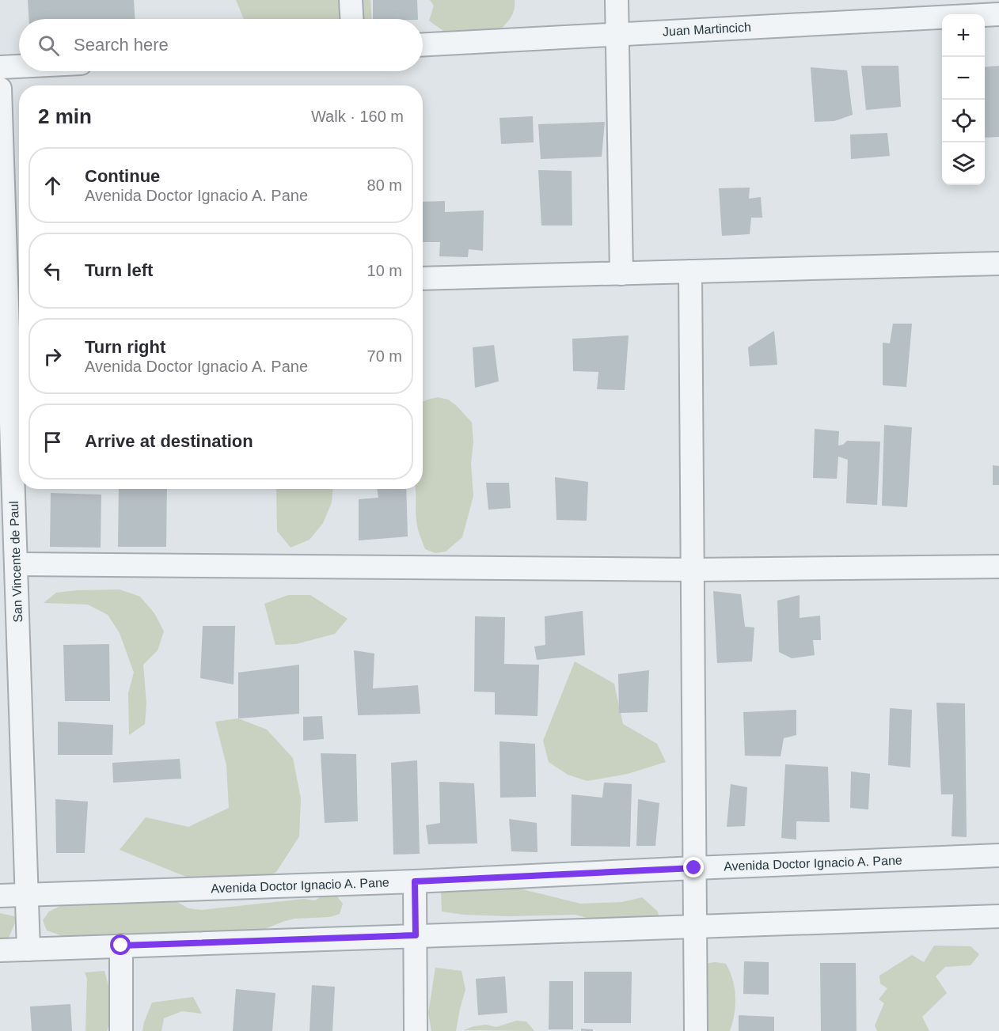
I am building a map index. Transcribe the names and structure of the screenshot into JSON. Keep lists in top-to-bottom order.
{
  "streets": {
    "street": ["Juan Martincich", "San Vincente de Paul", "Avenida Doctor Ignacio A. Pane"]
  },
  "crossings": [
    ["San Vincente de Paul", "Avenida Doctor Ignacio A. Pane"]
  ],
  "page": {
    "map_buttons": ["+", "−"],
    "search": "Search here",
    "heading": ["2 min", "Walk · 160 m"],
    "list": [
      ["Continue", "Avenida Doctor Ignacio A. Pane", "80 m"],
      ["Turn left", "10 m"],
      ["Turn right", "Avenida Doctor Ignacio A. Pane", "70 m"],
      "Arrive at destination"
    ]
  }
}
